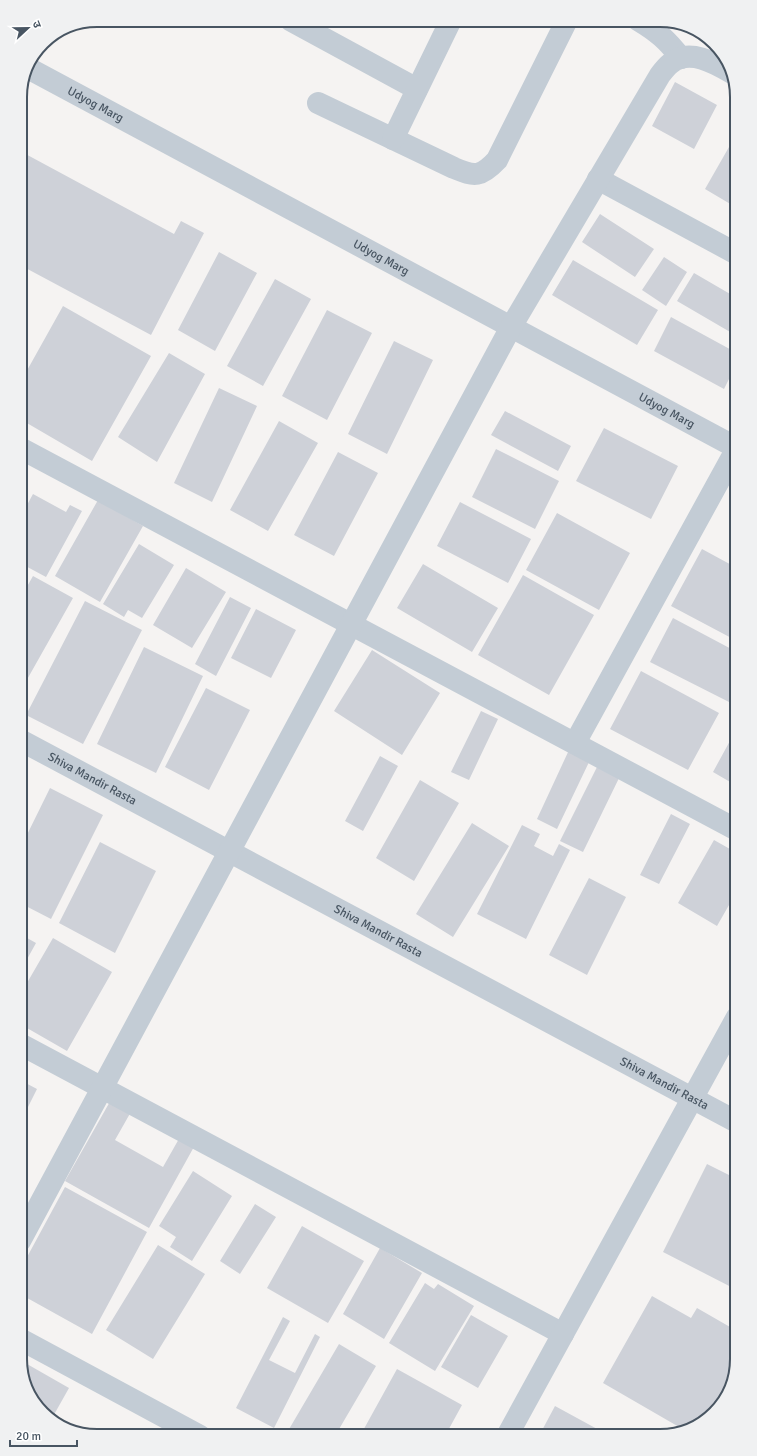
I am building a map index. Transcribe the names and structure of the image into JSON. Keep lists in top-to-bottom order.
{
  "streets": {
    "street": ["Udyog Marg", "Shiva Mandir Rasta"]
  },
  "scale_bar": "20 m",
  "north": "right"
}
